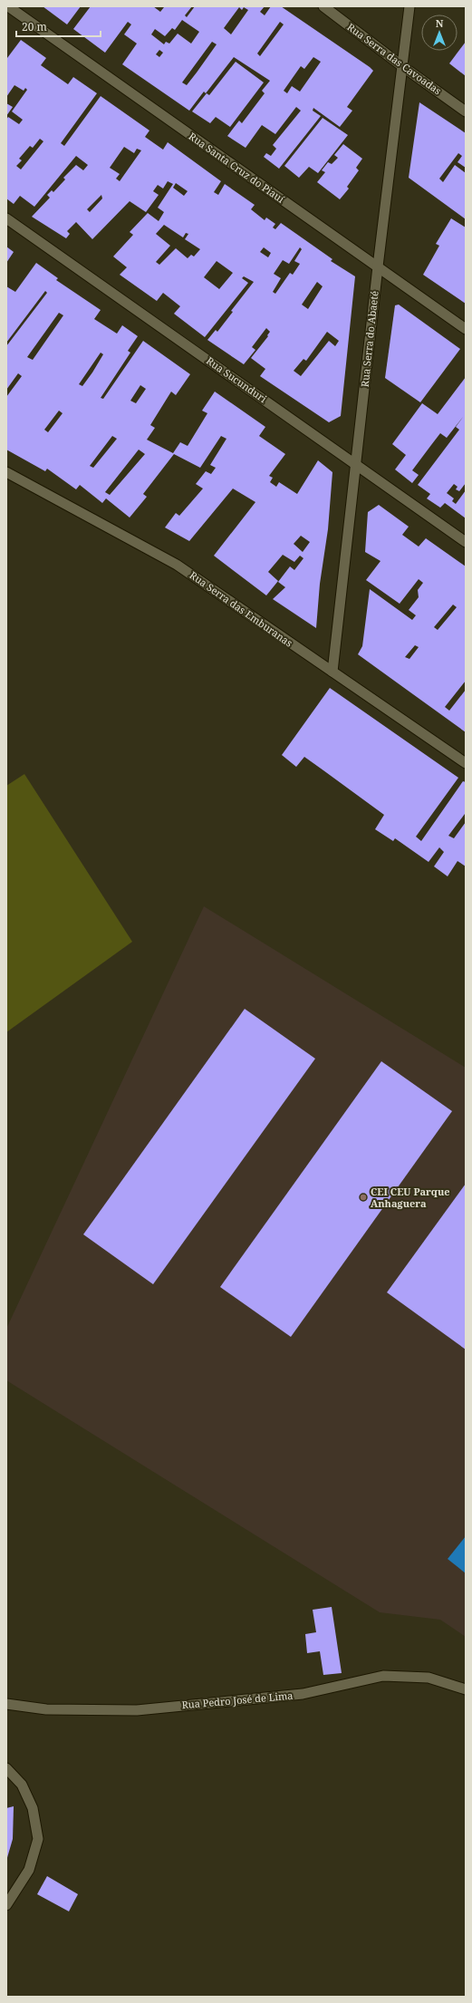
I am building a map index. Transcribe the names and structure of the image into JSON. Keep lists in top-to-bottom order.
{
  "streets": {
    "street": [
      "Rua Serra das Cavoadas",
      "Rua Santa Cruz do Piauí",
      "Rua Serra do Abaeté",
      "Rua Sucunduri",
      "Rua Serra das Emburanas",
      "Rua Pedro José de Lima"
    ]
  },
  "crossings": [
    ["Rua Serra das Cavoadas", "Rua Serra do Abaeté"],
    ["Rua Santa Cruz do Piauí", "Rua Serra do Abaeté"],
    ["Rua Serra do Abaeté", "Rua Sucunduri"],
    ["Rua Serra do Abaeté", "Rua Serra das Emburanas"]
  ],
  "places": ["CEI CEU Parque Anhaguera"],
  "scale_bar": "20 m",
  "north": "top"
}
